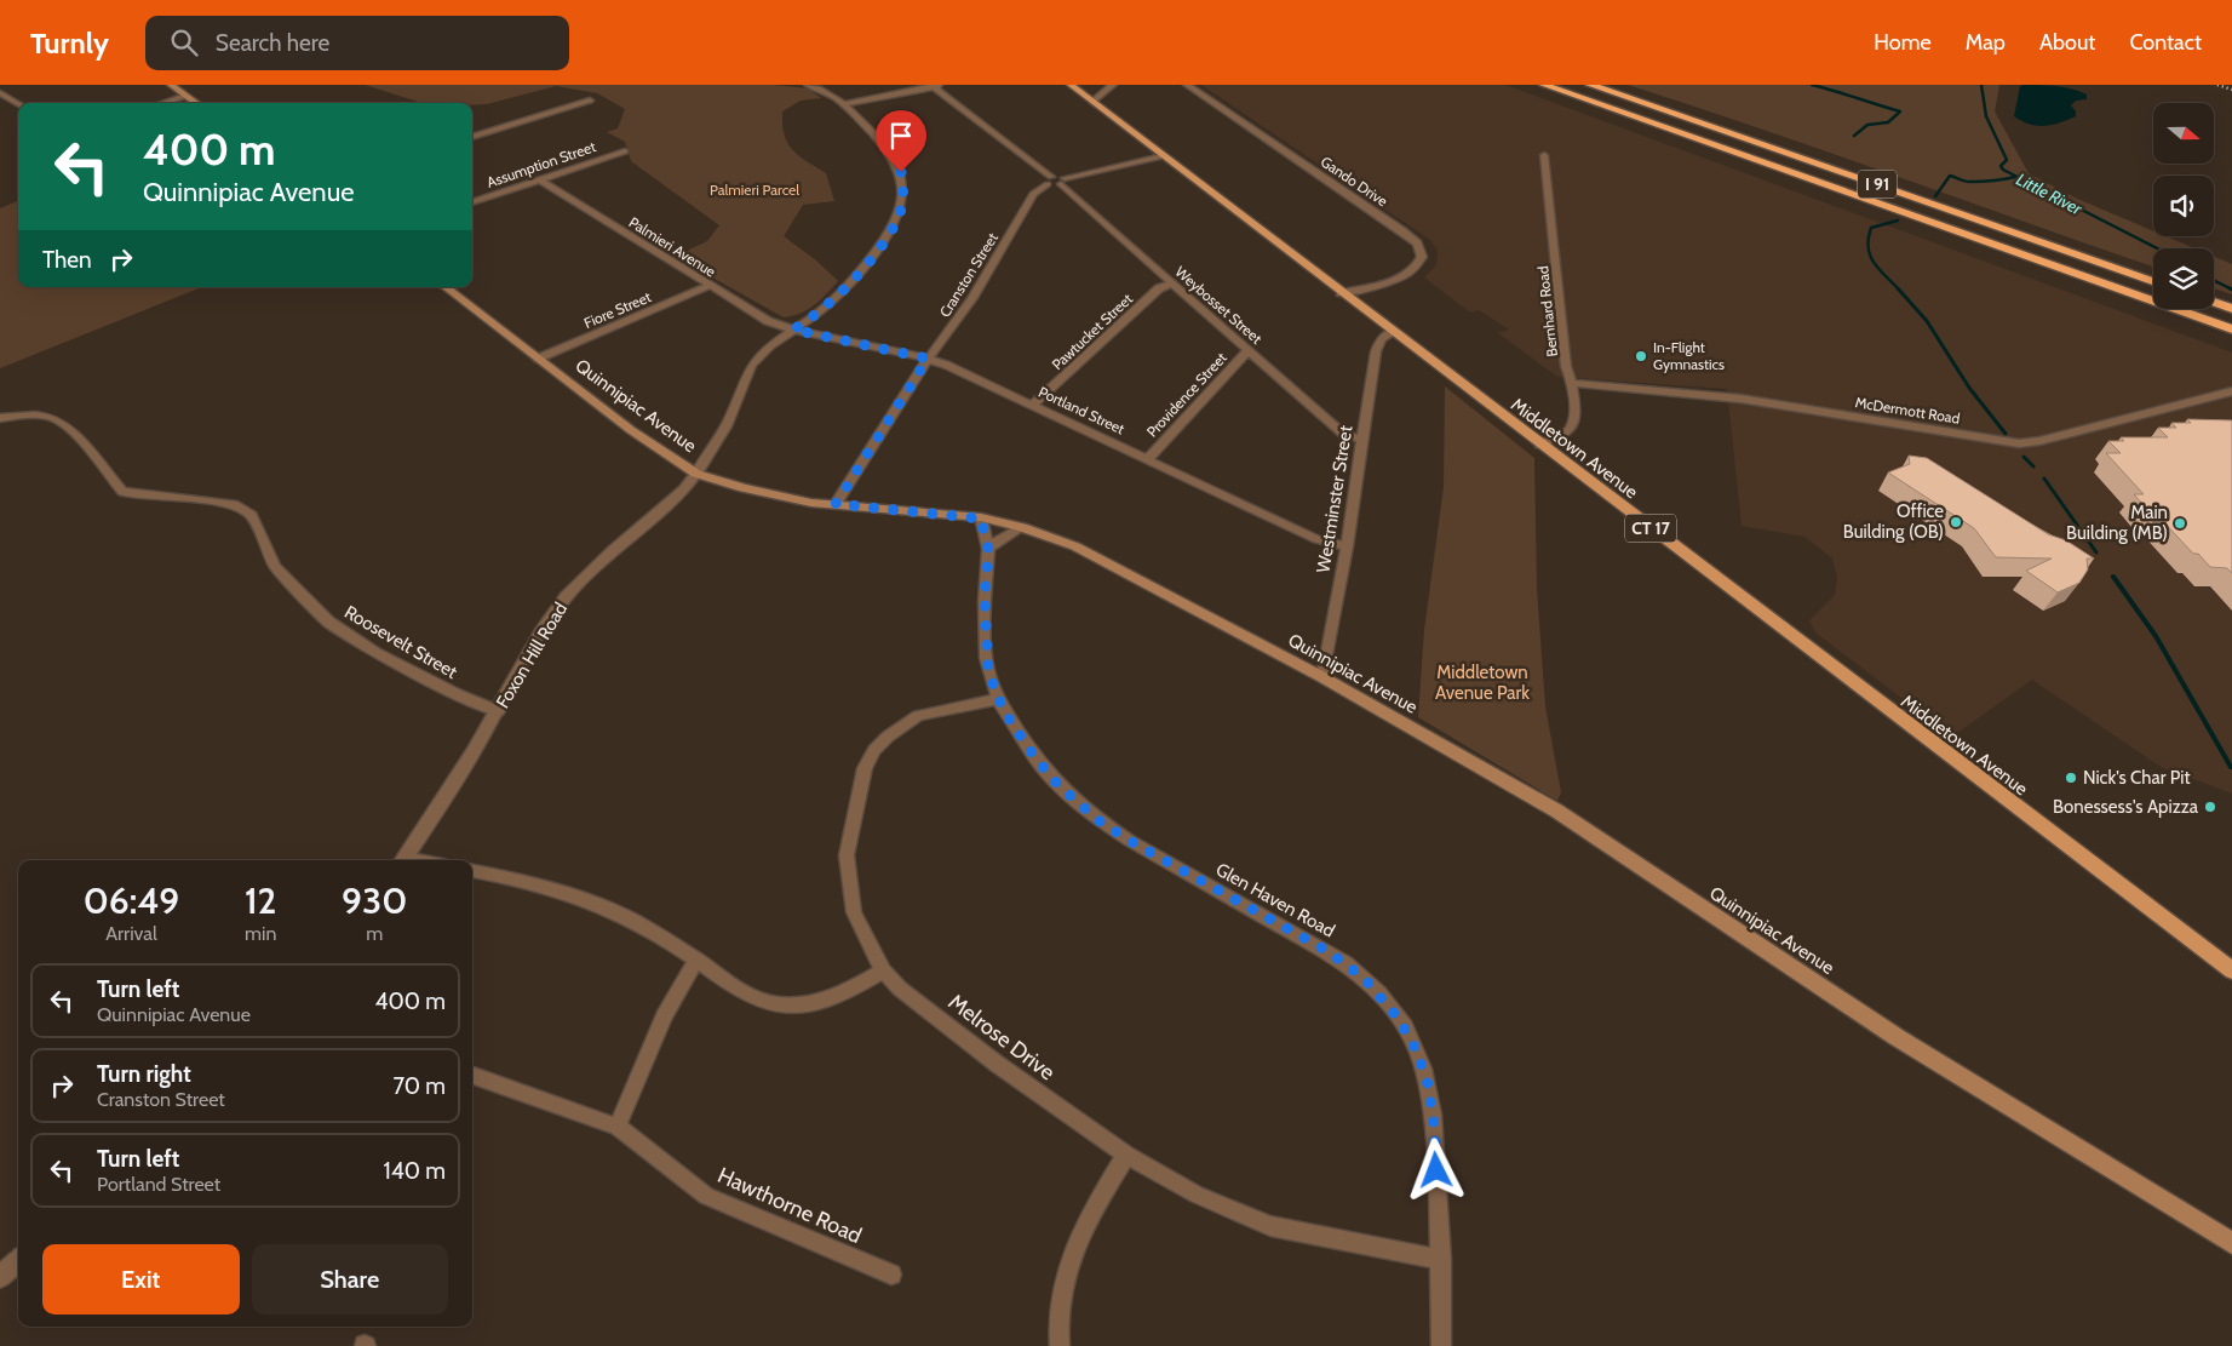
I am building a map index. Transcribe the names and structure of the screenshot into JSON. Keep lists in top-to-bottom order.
{
  "streets": {
    "highway": ["I 91"],
    "main road": ["Quinnipiac Avenue", "Middletown Avenue", "CT 17"],
    "street": [
      "Assumption Street",
      "Gando Drive",
      "Palmieri Avenue",
      "Cranston Street",
      "Weybosset Street",
      "Fiore Street",
      "Bernhard Road",
      "Pawtucket Street",
      "Providence Street",
      "Portland Street",
      "McDermott Road",
      "Westminster Street",
      "Roosevelt Street",
      "Foxon Hill Road",
      "Glen Haven Road",
      "Melrose Drive",
      "Hawthorne Road"
    ]
  },
  "crossings": [
    ["Assumption Street", "Palmieri Avenue"],
    ["Gando Drive", "Middletown Avenue"],
    ["Palmieri Avenue", "Fiore Street"],
    ["Palmieri Avenue", "Portland Street"],
    ["Cranston Street", "Quinnipiac Avenue"],
    ["Cranston Street", "Portland Street"],
    ["Weybosset Street", "Pawtucket Street"],
    ["Weybosset Street", "Providence Street"],
    ["Weybosset Street", "Westminster Street"],
    ["Fiore Street", "Quinnipiac Avenue"],
    ["Bernhard Road", "McDermott Road"],
    ["Bernhard Road", "Middletown Avenue"],
    ["Pawtucket Street", "Portland Street"],
    ["Providence Street", "Portland Street"],
    ["Quinnipiac Avenue", "Westminster Street"],
    ["Quinnipiac Avenue", "Foxon Hill Road"],
    ["Quinnipiac Avenue", "Glen Haven Road"],
    ["Portland Street", "Westminster Street"],
    ["Middletown Avenue", "Westminster Street"],
    ["Roosevelt Street", "Foxon Hill Road"],
    ["Glen Haven Road", "Melrose Drive"]
  ],
  "water": ["Little River"],
  "parks": ["Palmieri Parcel", "Middletown Avenue Park"],
  "places": [
    "In-Flight Gymnastics",
    "Office Building (OB)",
    "Main Building (MB)",
    "Nick's Char Pit",
    "Bonessess's Apizza"
  ],
  "north": "right",
  "page": {
    "header": "Turnly",
    "search": "Search here",
    "nav": [
      "Home",
      "Map",
      "About",
      "Contact"
    ],
    "turn": ["400 m", "Quinnipiac Avenue"],
    "then": "Then",
    "eta": [
      "06:49",
      "Arrival",
      "12",
      "min",
      "930",
      "m"
    ],
    "list": [
      {
        "name": "Turn left",
        "note": "Quinnipiac Avenue",
        "value": "400 m"
      },
      {
        "name": "Turn right",
        "note": "Cranston Street",
        "value": "70 m"
      },
      {
        "name": "Turn left",
        "note": "Portland Street",
        "value": "140 m"
      }
    ],
    "buttons": ["Exit", "Share"]
  }
}
